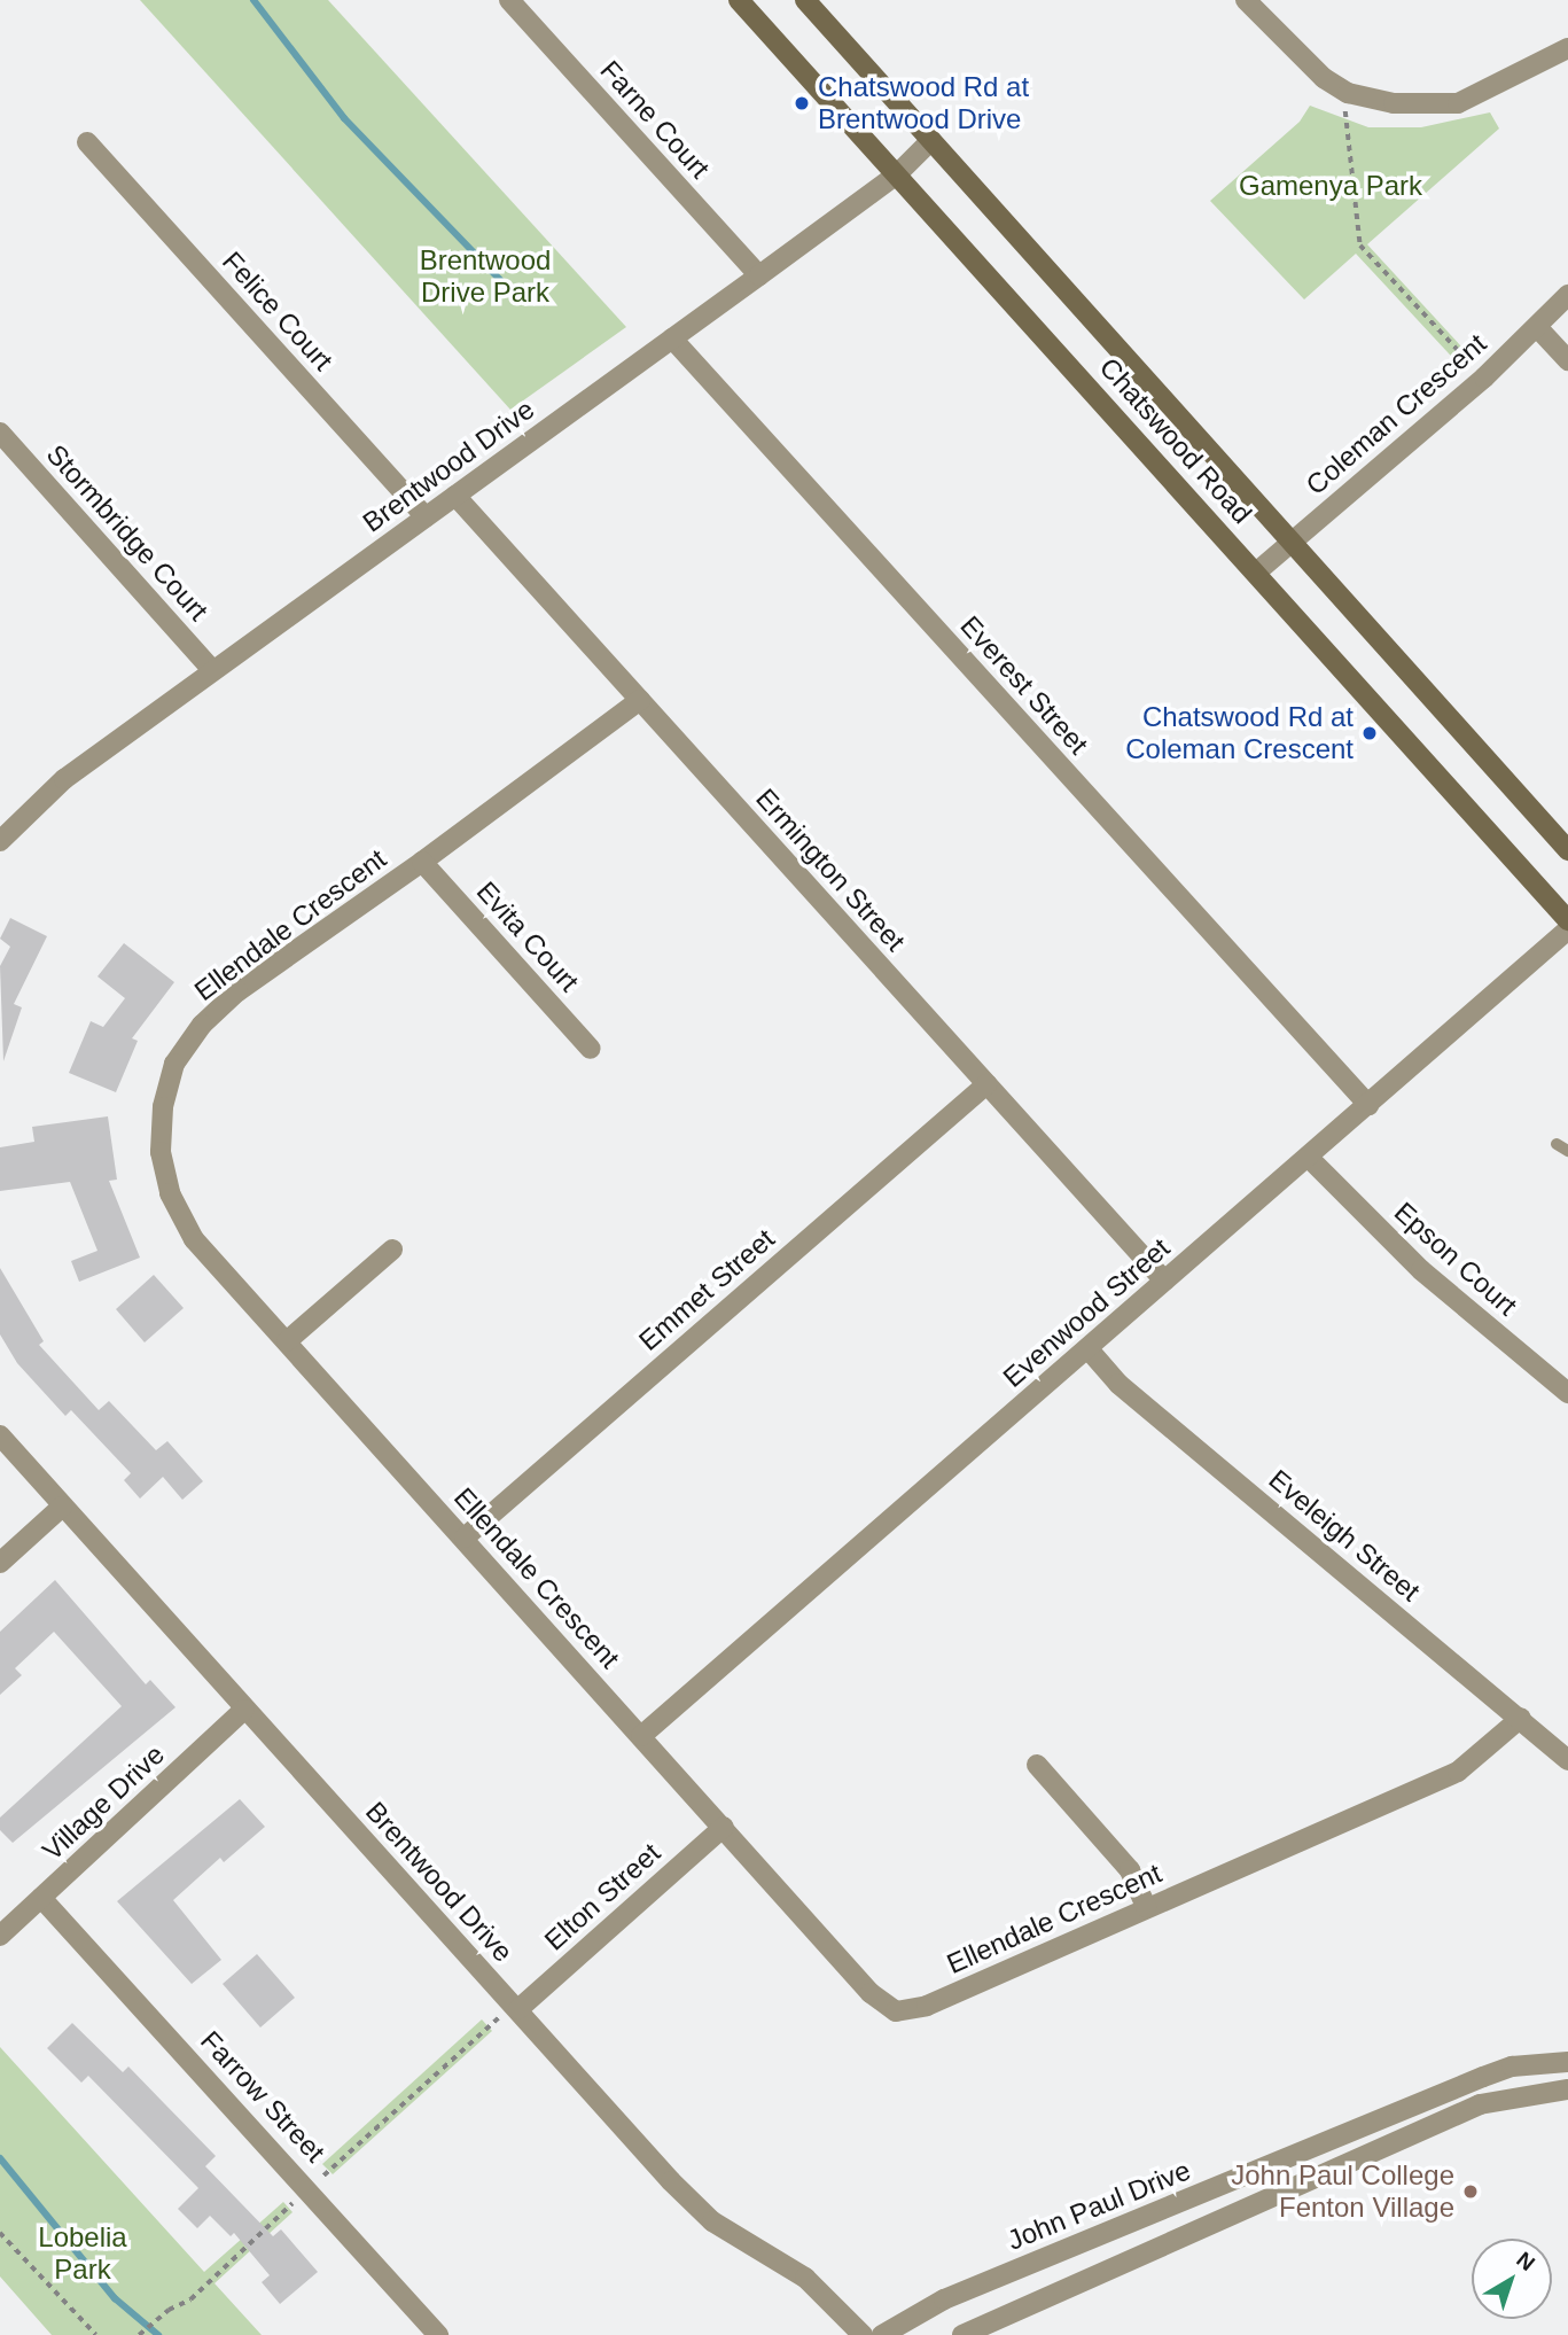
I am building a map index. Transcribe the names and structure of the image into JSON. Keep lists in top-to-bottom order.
{
  "streets": {
    "main road": ["Chatswood Road"],
    "street": [
      "Farne Court",
      "Felice Court",
      "Coleman Crescent",
      "Brentwood Drive",
      "Stormbridge Court",
      "Everest Street",
      "Ermington Street",
      "Ellendale Crescent",
      "Evita Court",
      "Epson Court",
      "Emmet Street",
      "Evenwood Street",
      "Eveleigh Street",
      "Village Drive",
      "Elton Street",
      "Farrow Street",
      "John Paul Drive"
    ]
  },
  "crossings": [
    ["Farne Court", "Brentwood Drive"],
    ["Felice Court", "Brentwood Drive"],
    ["Coleman Crescent", "Chatswood Road"],
    ["Chatswood Road", "Brentwood Drive"],
    ["Brentwood Drive", "Stormbridge Court"],
    ["Brentwood Drive", "Everest Street"],
    ["Brentwood Drive", "Ermington Street"],
    ["Brentwood Drive", "Village Drive"],
    ["Brentwood Drive", "Elton Street"],
    ["Everest Street", "Evenwood Street"],
    ["Ermington Street", "Ellendale Crescent"],
    ["Ermington Street", "Emmet Street"],
    ["Ermington Street", "Evenwood Street"],
    ["Ellendale Crescent", "Evita Court"],
    ["Ellendale Crescent", "Emmet Street"],
    ["Ellendale Crescent", "Evenwood Street"],
    ["Ellendale Crescent", "Eveleigh Street"],
    ["Ellendale Crescent", "Elton Street"],
    ["Epson Court", "Evenwood Street"],
    ["Evenwood Street", "Eveleigh Street"],
    ["Village Drive", "Farrow Street"]
  ],
  "parks": ["Gamenya Park", "Brentwood Drive Park", "Lobelia Park"],
  "places": ["Chatswood Rd at Brentwood Drive", "Chatswood Rd at Coleman Crescent", "John Paul College Fenton Village"],
  "north": "top right"
}
